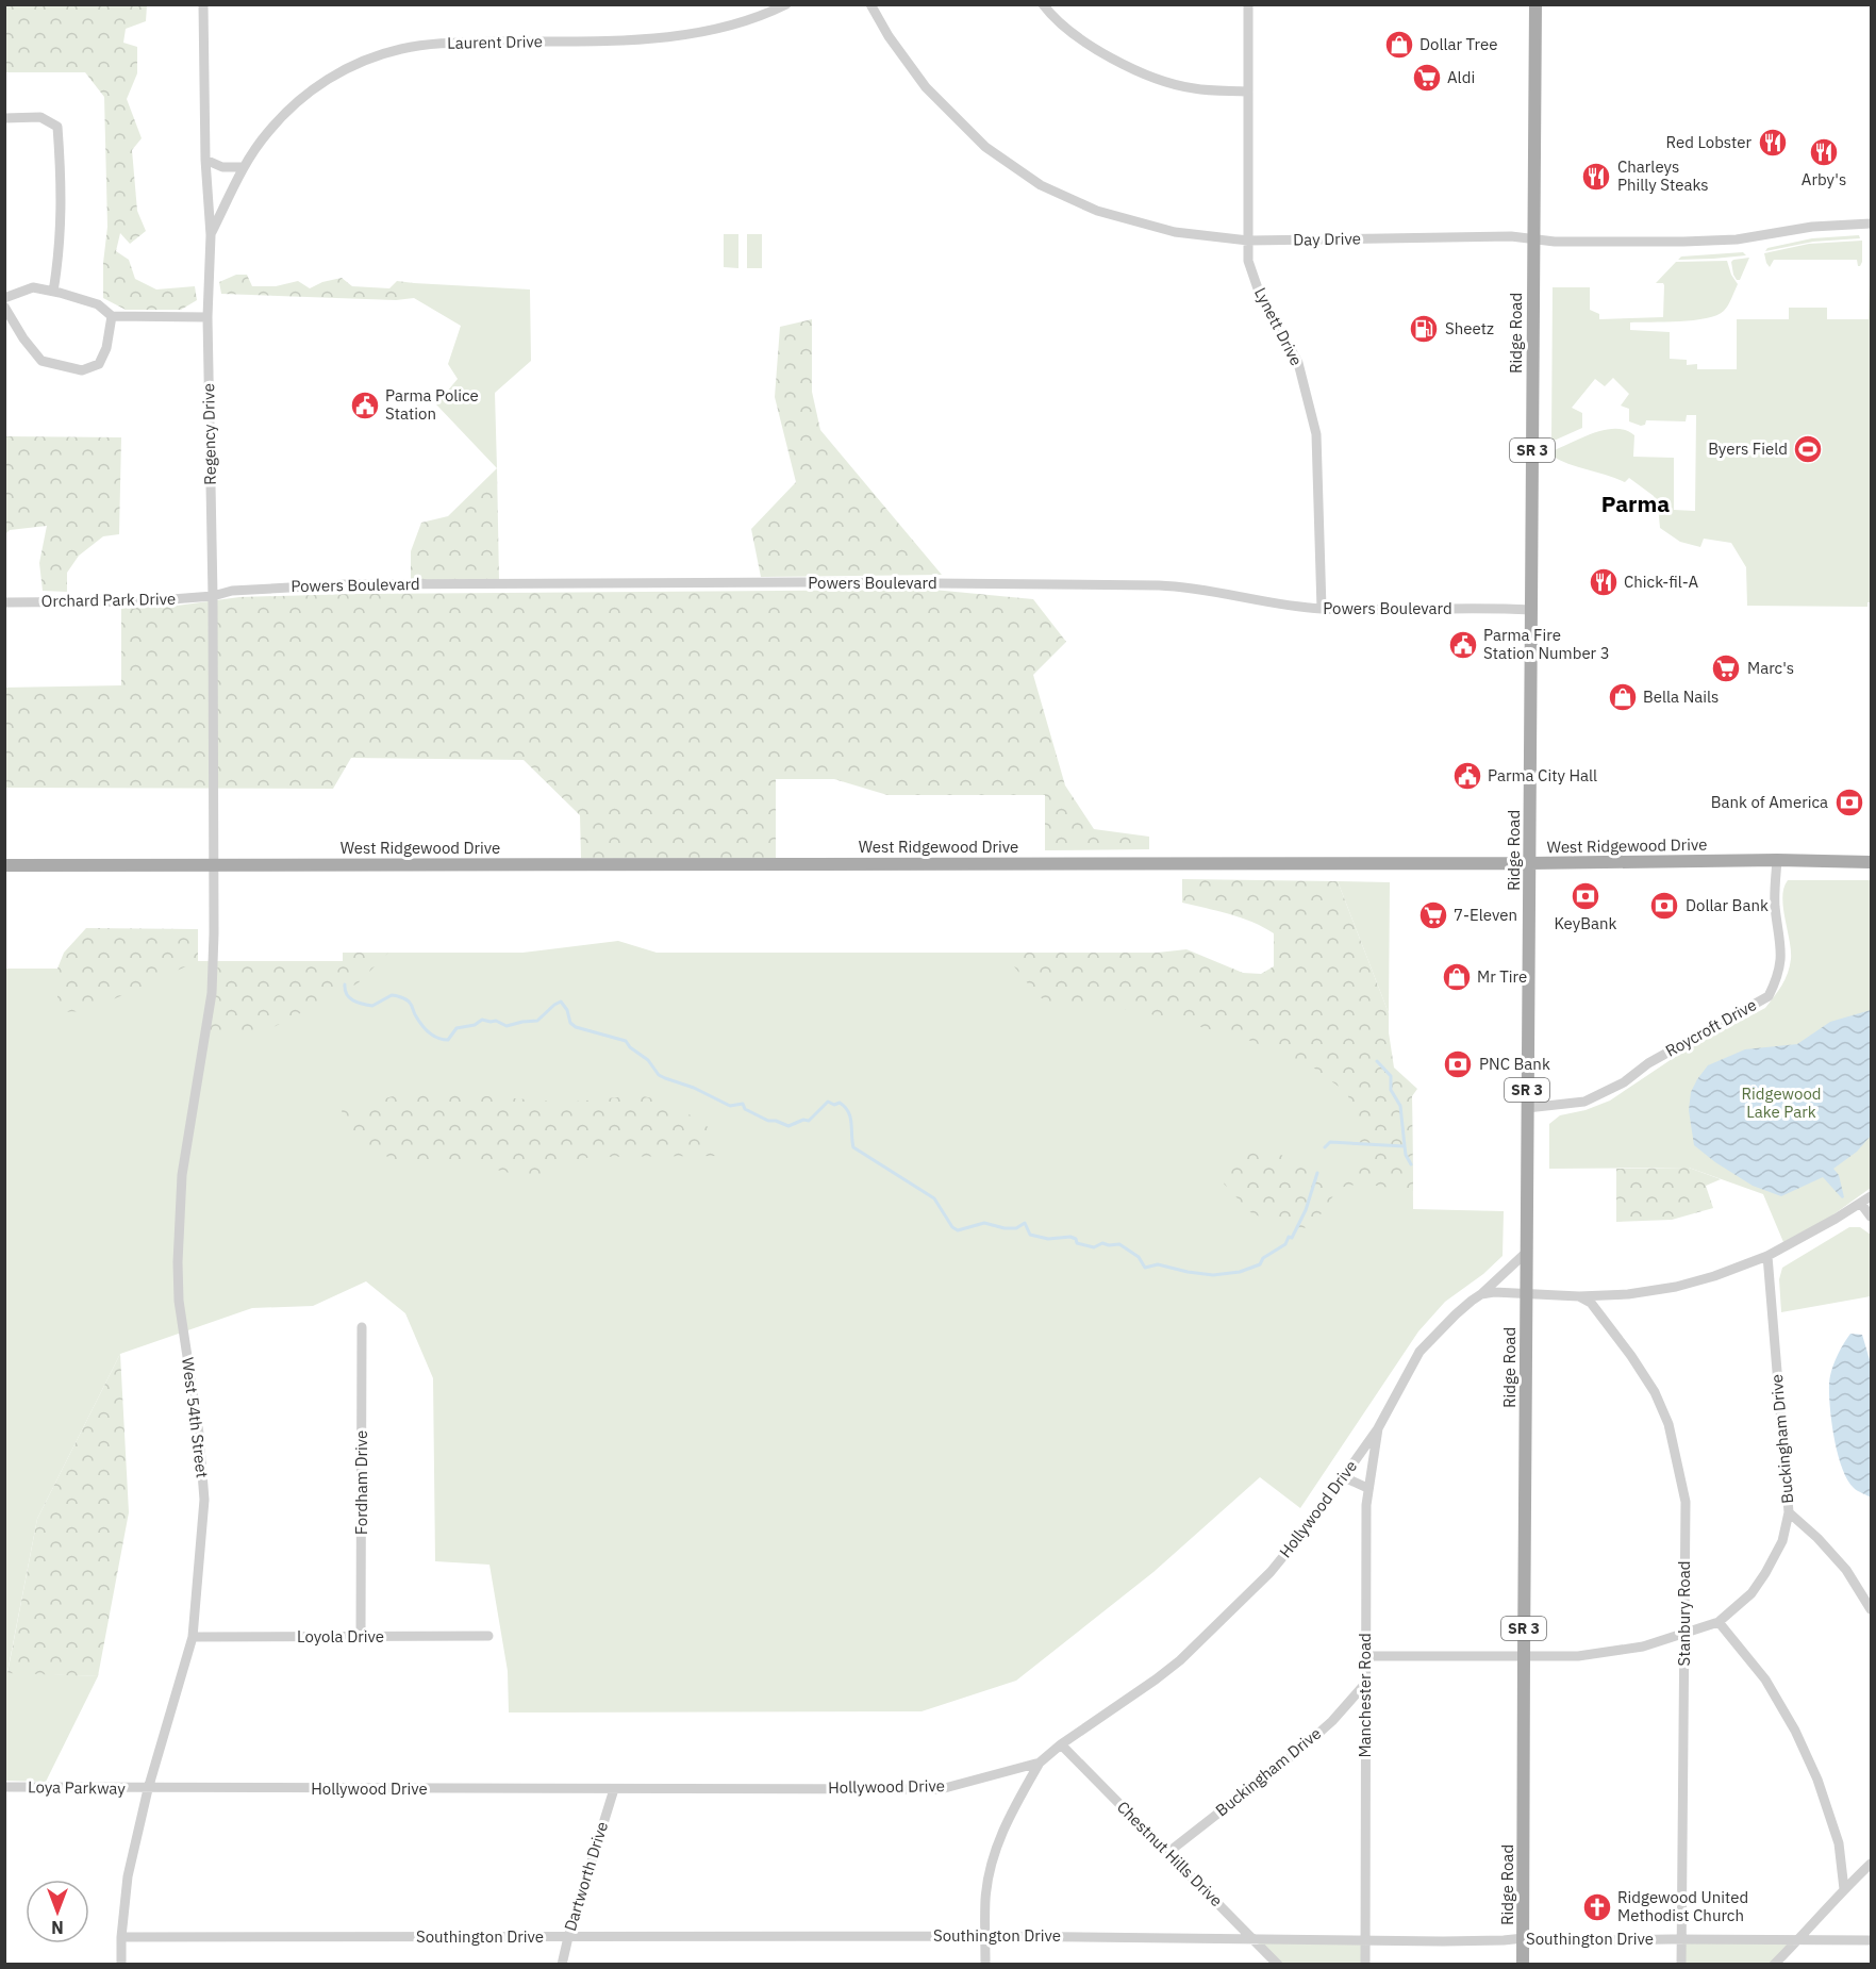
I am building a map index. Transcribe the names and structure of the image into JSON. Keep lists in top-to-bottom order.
{
  "streets": {
    "main road": ["Ridge Road", "SR 3", "West Ridgewood Drive"],
    "street": [
      "Laurent Drive",
      "Day Drive",
      "Lynett Drive",
      "Regency Drive",
      "Powers Boulevard",
      "Orchard Park Drive",
      "Roycroft Drive",
      "West 54th Street",
      "Buckingham Drive",
      "Fordham Drive",
      "Hollywood Drive",
      "Stanbury Road",
      "Loyola Drive",
      "Manchester Road",
      "Loya Parkway",
      "Chestnut Hills Drive",
      "Dartworth Drive",
      "Southington Drive"
    ]
  },
  "crossings": [
    ["Laurent Drive", "Regency Drive"],
    ["Day Drive", "Lynett Drive"],
    ["Day Drive", "Ridge Road"],
    ["Lynett Drive", "Powers Boulevard"],
    ["Ridge Road", "Powers Boulevard"],
    ["Ridge Road", "West Ridgewood Drive"],
    ["Ridge Road", "Roycroft Drive"],
    ["Ridge Road", "Buckingham Drive"],
    ["Ridge Road", "Hollywood Drive"],
    ["Ridge Road", "Southington Drive"],
    ["Regency Drive", "Powers Boulevard"],
    ["Regency Drive", "Orchard Park Drive"],
    ["Regency Drive", "West Ridgewood Drive"],
    ["Regency Drive", "West 54th Street"],
    ["Powers Boulevard", "Orchard Park Drive"],
    ["West Ridgewood Drive", "Roycroft Drive"],
    ["West Ridgewood Drive", "West 54th Street"],
    ["West 54th Street", "Hollywood Drive"],
    ["West 54th Street", "Loyola Drive"],
    ["West 54th Street", "Loya Parkway"],
    ["West 54th Street", "Southington Drive"],
    ["Buckingham Drive", "Stanbury Road"],
    ["Buckingham Drive", "Manchester Road"],
    ["Buckingham Drive", "Chestnut Hills Drive"],
    ["Fordham Drive", "Loyola Drive"],
    ["Hollywood Drive", "Manchester Road"],
    ["Hollywood Drive", "Loya Parkway"],
    ["Hollywood Drive", "Chestnut Hills Drive"],
    ["Hollywood Drive", "Dartworth Drive"],
    ["Stanbury Road", "Southington Drive"],
    ["Manchester Road", "Southington Drive"],
    ["Chestnut Hills Drive", "Southington Drive"],
    ["Dartworth Drive", "Southington Drive"]
  ],
  "districts": ["Parma"],
  "parks": ["Ridgewood Lake Park"],
  "places": {
    "shop": ["Dollar Tree", "Bella Nails", "Mr Tire"],
    "supermarket": ["Aldi", "Marc's", "7-Eleven"],
    "restaurant": [
      "Red Lobster",
      "Arby's",
      "Charleys Philly Steaks",
      "Chick-fil-A"
    ],
    "fuel station": ["Sheetz"],
    "public building": ["Parma Police Station", "Parma Fire Station Number 3", "Parma City Hall"],
    "sports": ["Byers Field"],
    "bank": [
      "Bank of America",
      "KeyBank",
      "Dollar Bank",
      "PNC Bank"
    ],
    "church": ["Ridgewood United Methodist Church"]
  },
  "north": "bottom"
}
